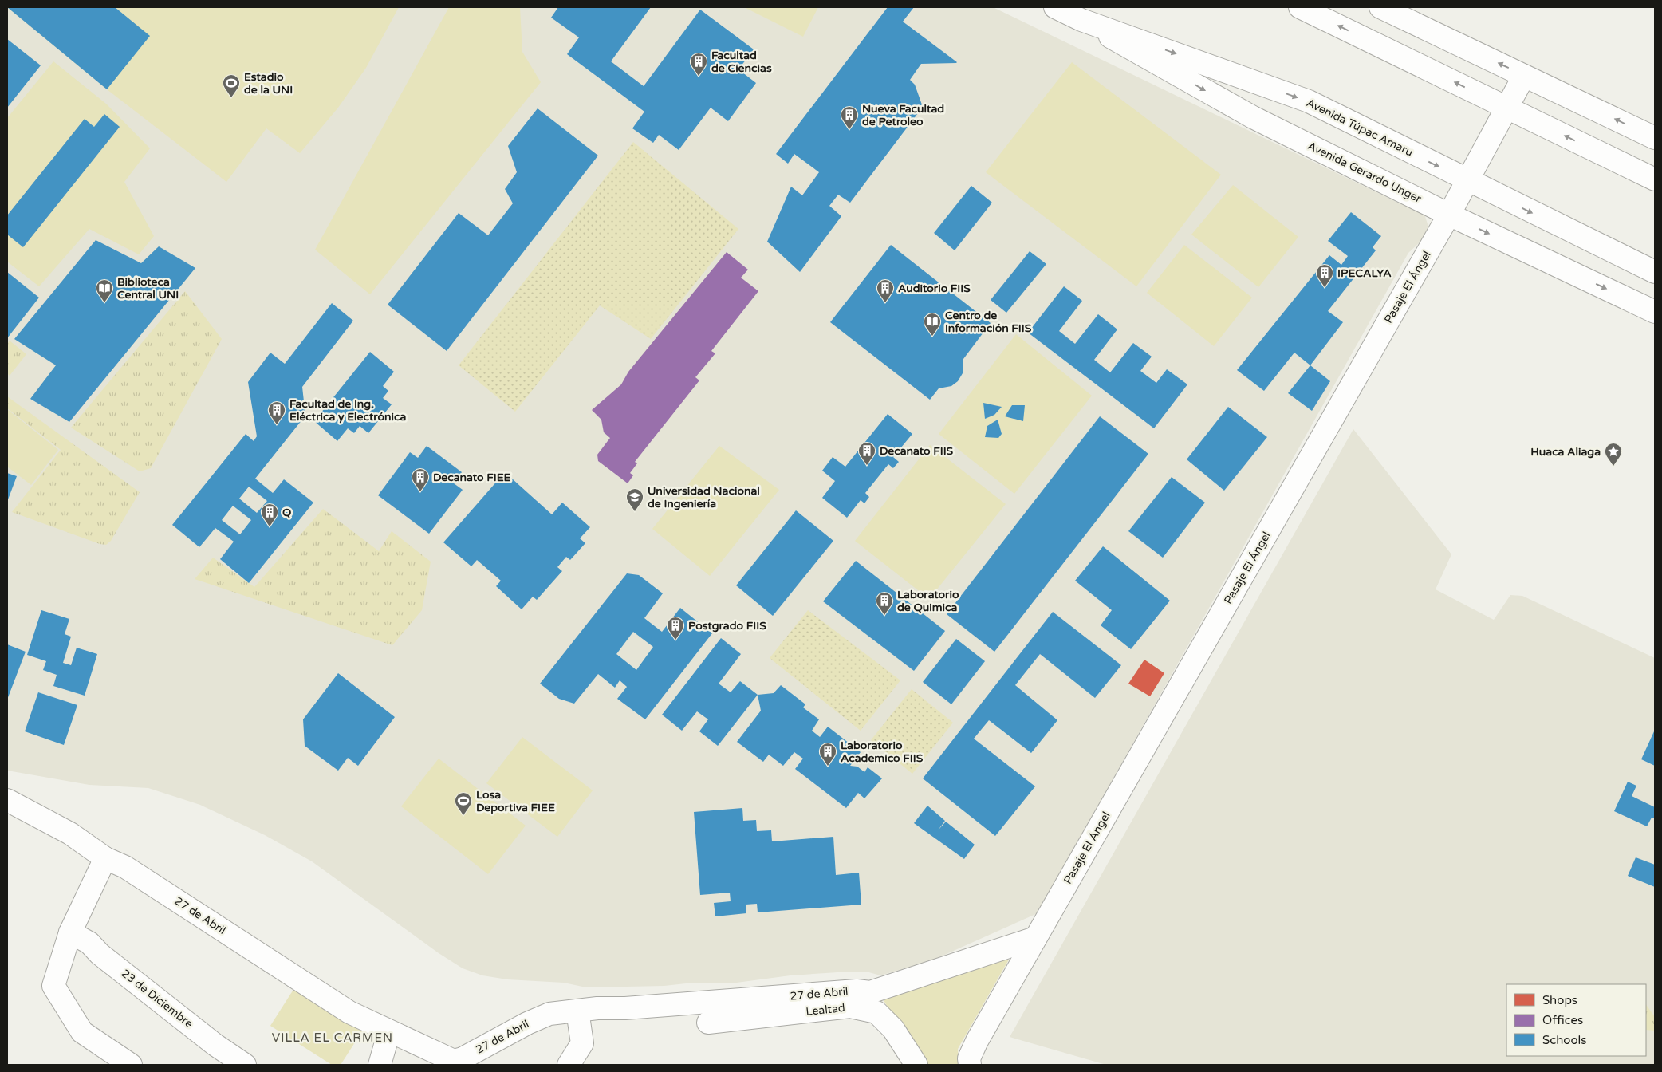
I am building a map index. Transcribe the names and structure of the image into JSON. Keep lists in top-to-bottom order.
{
  "streets": {
    "street": [
      "Avenida Túpac Amaru",
      "Avenida Gerardo Unger",
      "Pasaje El Ángel",
      "27 de Abril",
      "23 de Diciembre",
      "Lealtad"
    ]
  },
  "crossings": [
    ["Avenida Túpac Amaru", "Avenida Gerardo Unger"],
    ["Avenida Túpac Amaru", "Pasaje El Ángel"],
    ["Avenida Gerardo Unger", "Pasaje El Ángel"],
    ["Pasaje El Ángel", "27 de Abril"]
  ],
  "districts": ["VILLA EL CARMEN"],
  "places": {
    "building": [
      "Facultad de Ciencias",
      "Nueva Facultad de Petroleo",
      "IPECALYA",
      "Auditorio FIIS",
      "Facultad de Ing. Eléctrica y Electrónica",
      "Decanato FIIS",
      "Decanato FIEE",
      "Q",
      "Laboratorio de Quimica",
      "Postgrado FIIS",
      "Laboratorio Academico FIIS"
    ],
    "sports": ["Estadio de la UNI", "Losa Deportiva FIEE"],
    "library": ["Biblioteca Central UNI", "Centro de Información FIIS"],
    "place": ["Huaca Aliaga"],
    "school or university": ["Universidad Nacional de Ingeniería"]
  },
  "legend": ["Shops", "Offices", "Schools"]
}
